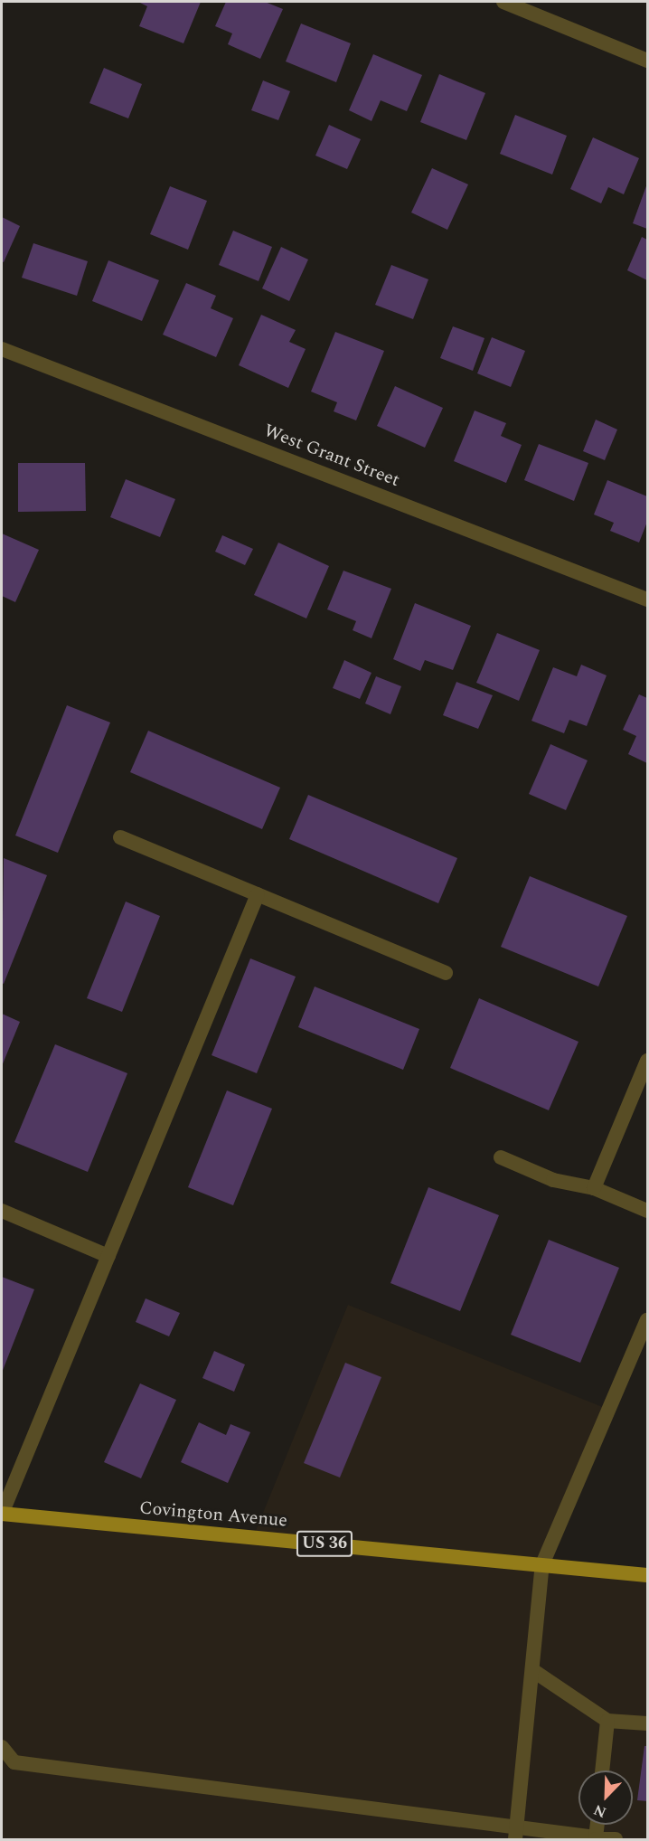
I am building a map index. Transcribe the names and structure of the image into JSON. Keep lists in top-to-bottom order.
{
  "streets": {
    "main road": ["Covington Avenue", "US 36"],
    "street": ["West Grant Street"]
  },
  "north": "bottom left"
}
